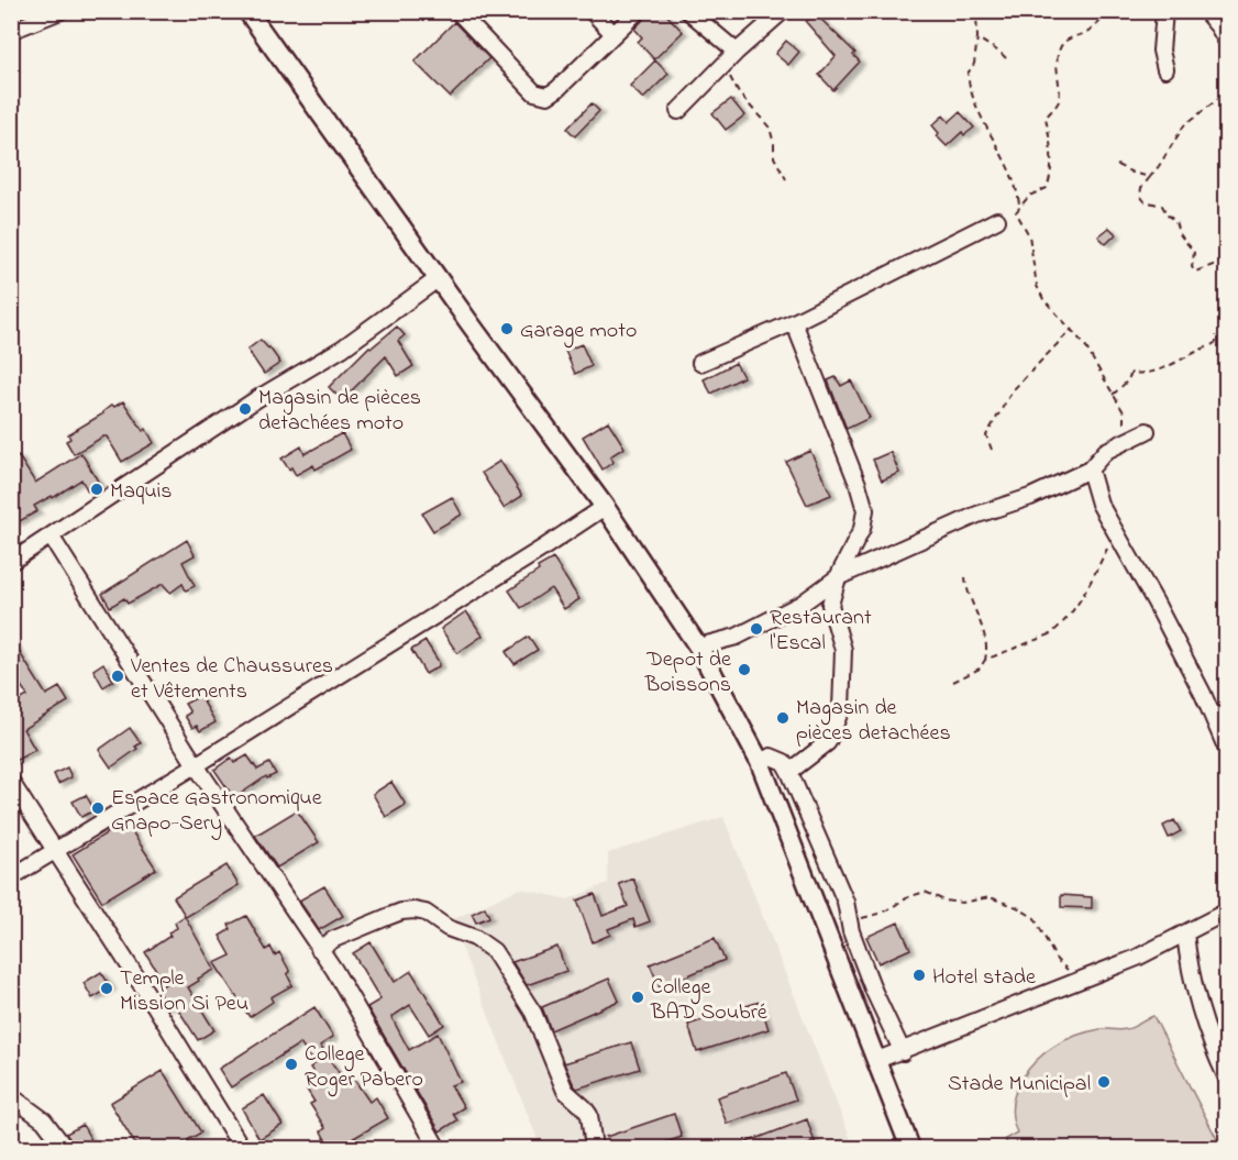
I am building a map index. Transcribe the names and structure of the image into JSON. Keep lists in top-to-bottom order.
{
  "places": [
    "Garage moto",
    "Magasin de pièces detachées moto",
    "Maquis",
    "Restaurant l'Escal",
    "Depot de Boissons",
    "Ventes de Chaussures et Vêtements",
    "Magasin de pièces detachées",
    "Espace Gastronomique Gnapo-Sery",
    "Hotel stade",
    "Temple Mission Si Peu",
    "College BAD Soubré",
    "College Roger Pabero",
    "Stade Municipal"
  ]
}
